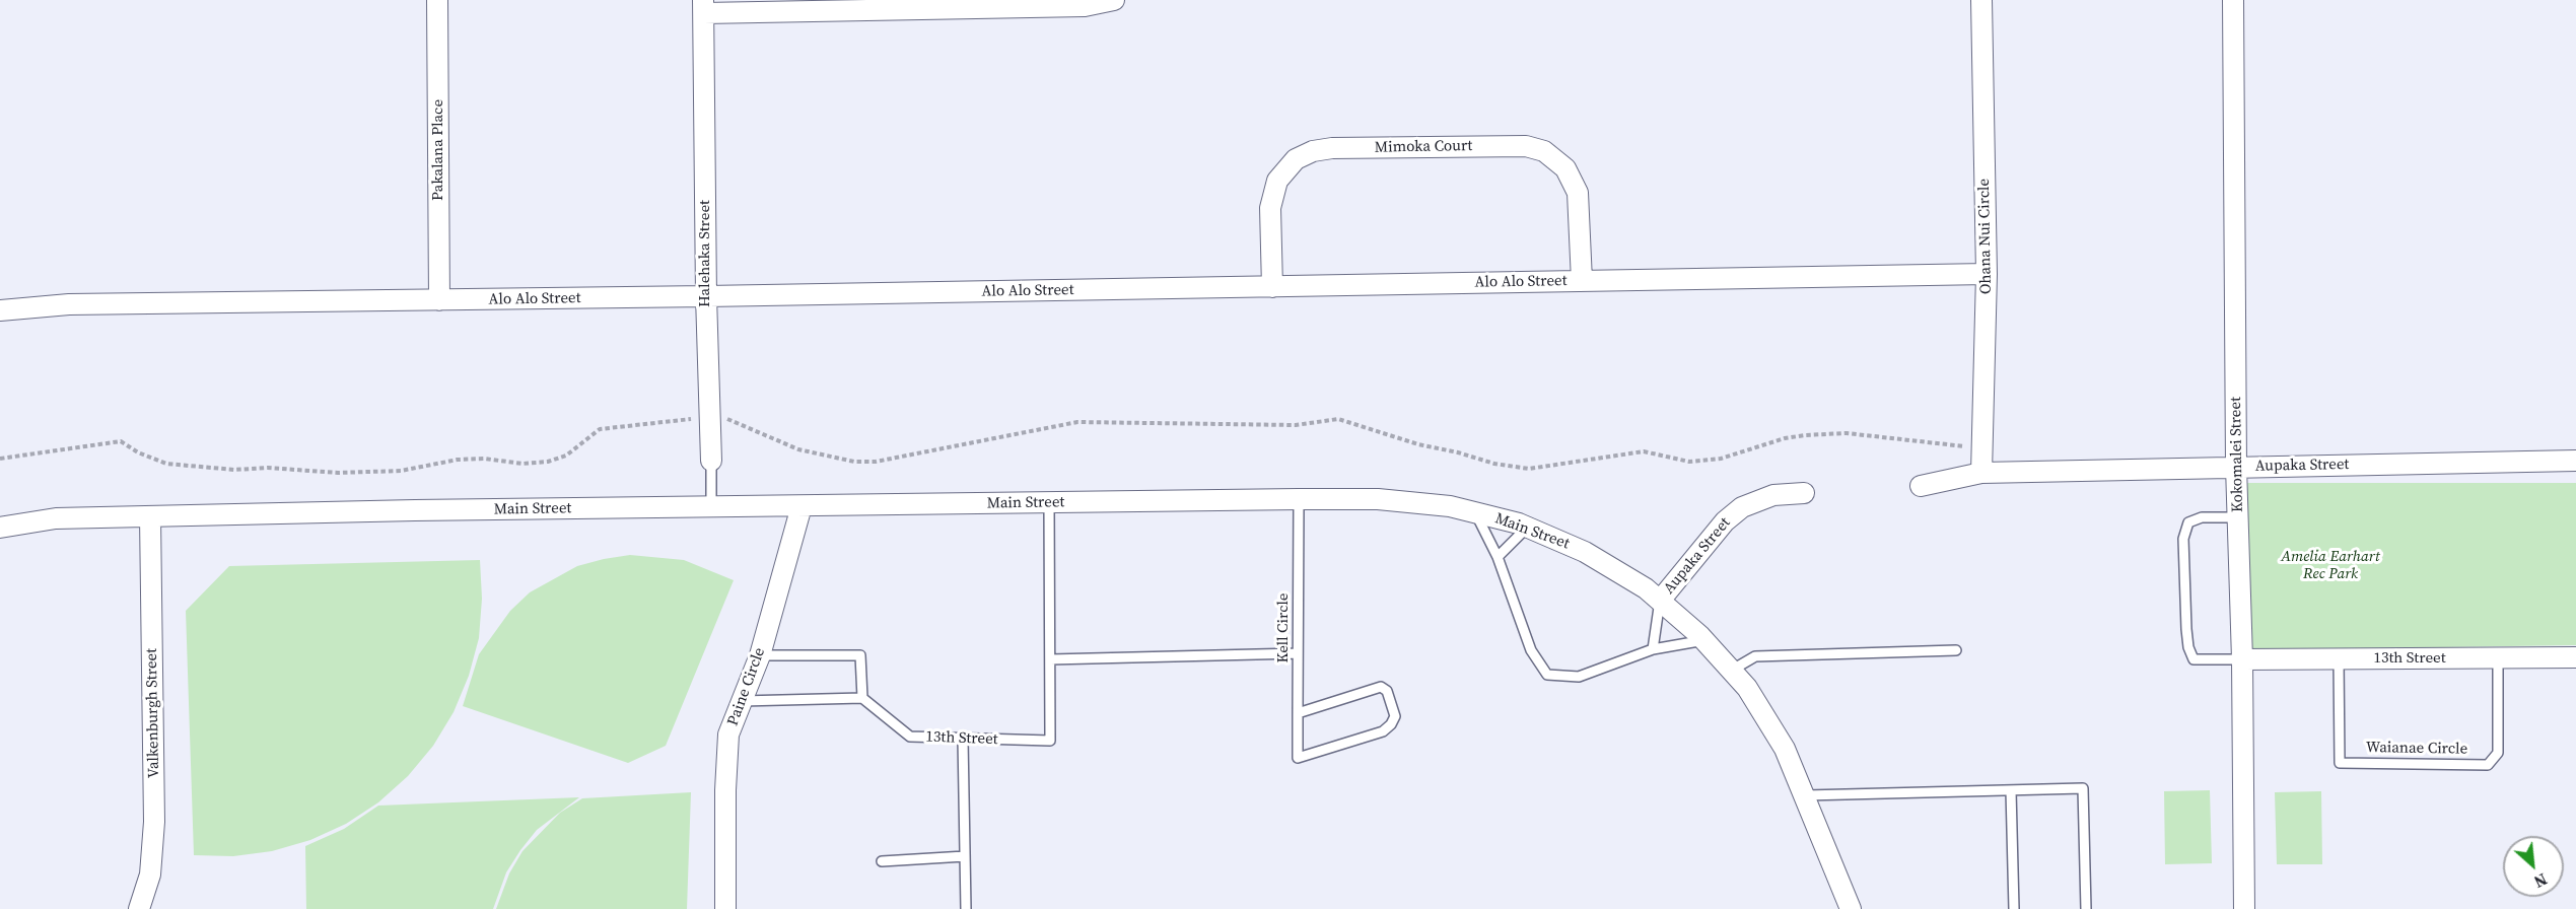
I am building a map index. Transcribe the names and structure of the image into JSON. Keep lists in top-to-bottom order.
{
  "streets": {
    "street": [
      "Mimoka Court",
      "Pakalana Place",
      "Ohana Nui Circle",
      "Halehaka Street",
      "Alo Alo Street",
      "Kokomalei Street",
      "Aupaka Street",
      "Main Street",
      "13th Street",
      "Paine Circle",
      "Valkenburgh Street"
    ],
    "lane": ["Kell Circle", "Waianae Circle"]
  },
  "crossings": [
    ["Mimoka Court", "Alo Alo Street"],
    ["Pakalana Place", "Alo Alo Street"],
    ["Ohana Nui Circle", "Alo Alo Street"],
    ["Ohana Nui Circle", "Aupaka Street"],
    ["Halehaka Street", "Alo Alo Street"],
    ["Halehaka Street", "Main Street"],
    ["Kokomalei Street", "Aupaka Street"],
    ["Kokomalei Street", "13th Street"],
    ["Aupaka Street", "Main Street"],
    ["Main Street", "Kell Circle"],
    ["Main Street", "Paine Circle"],
    ["Main Street", "Valkenburgh Street"],
    ["13th Street", "Waianae Circle"]
  ],
  "parks": ["Amelia Earhart Rec Park"],
  "north": "bottom right"
}
